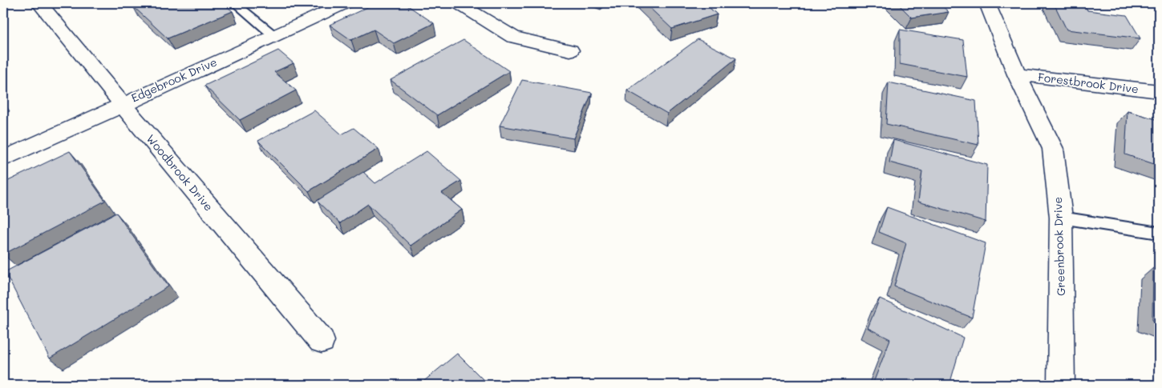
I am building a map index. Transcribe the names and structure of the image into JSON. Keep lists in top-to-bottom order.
{
  "streets": {
    "street": [
      "Edgebrook Drive",
      "Forestbrook Drive",
      "Woodbrook Drive",
      "Greenbrook Drive"
    ]
  },
  "crossings": [
    ["Edgebrook Drive", "Woodbrook Drive"],
    ["Forestbrook Drive", "Greenbrook Drive"]
  ]
}
